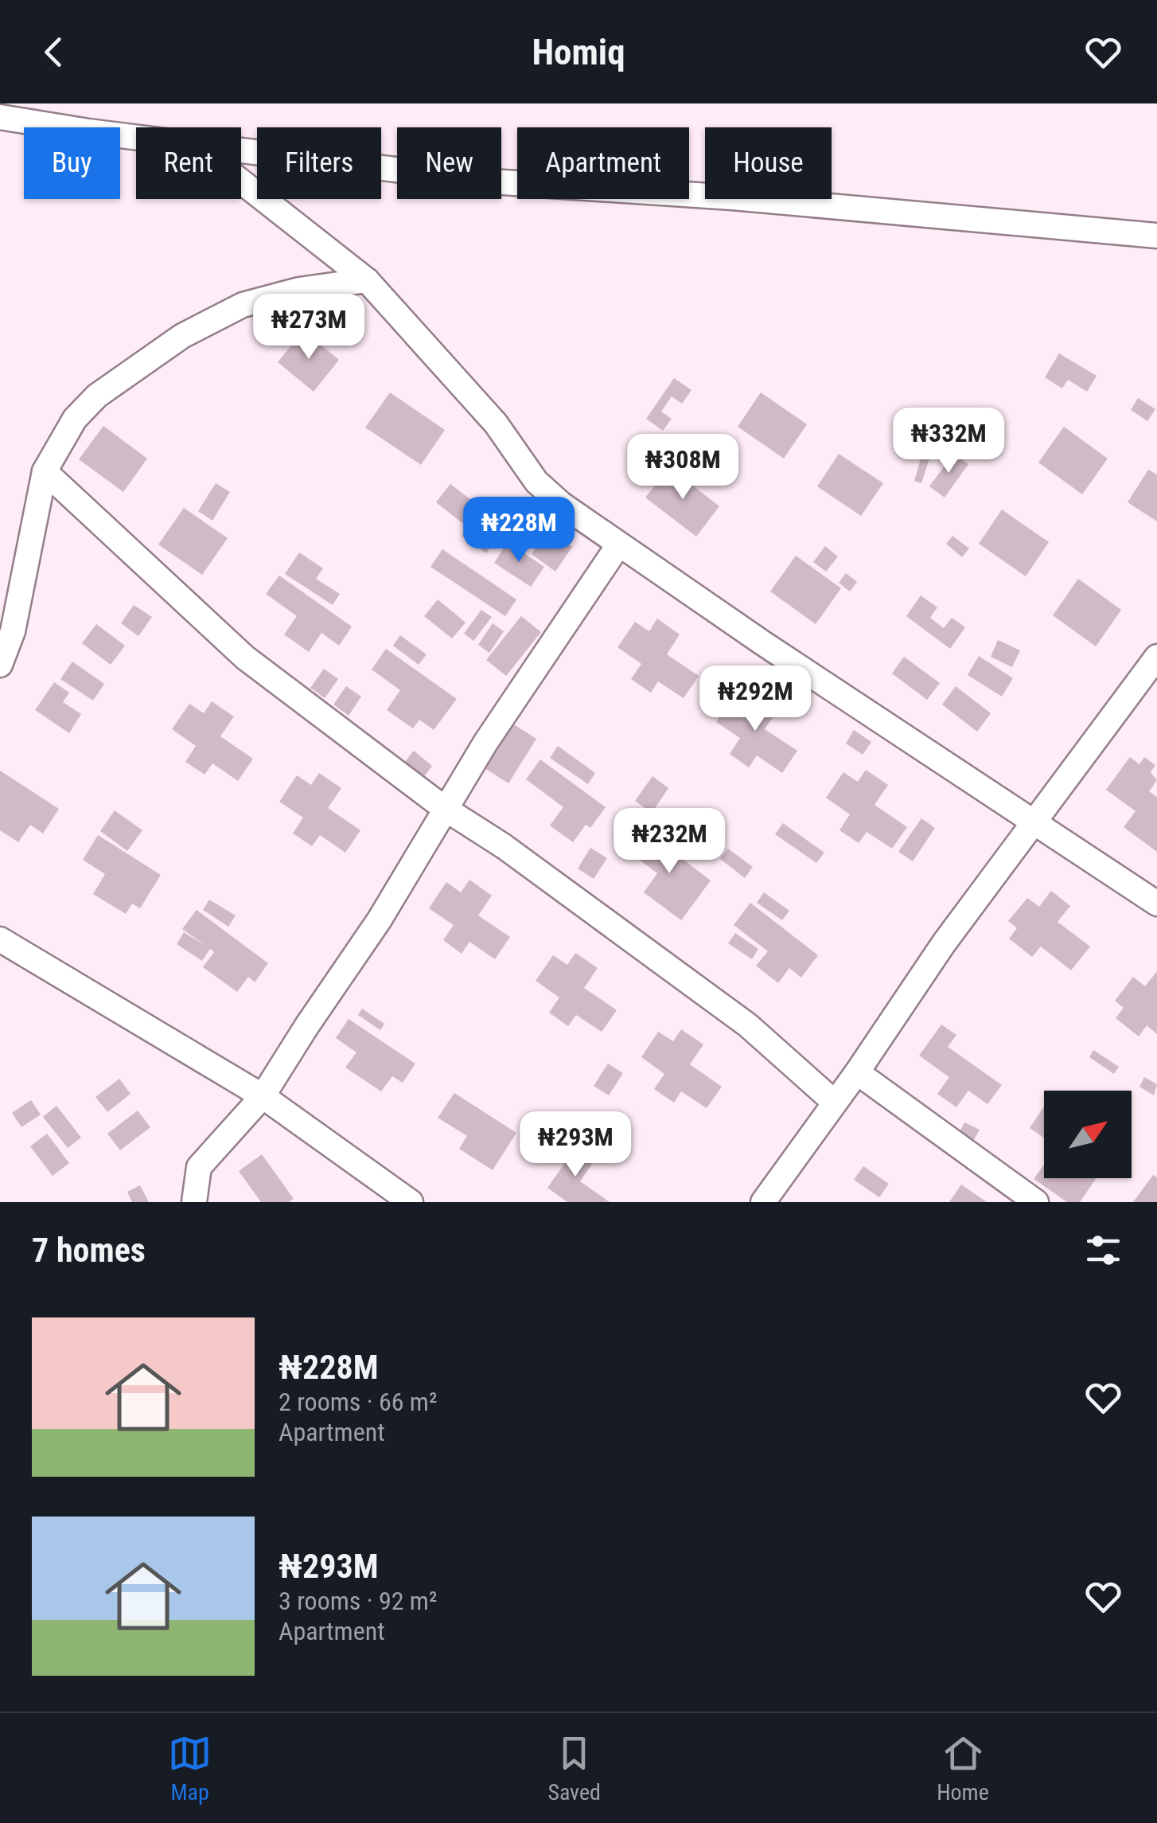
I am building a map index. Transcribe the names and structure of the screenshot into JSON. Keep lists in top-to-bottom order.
{
  "north": "top right",
  "page": {
    "header": "Homiq",
    "chip": [
      "Buy",
      "Rent",
      "Filters",
      "New",
      "Apartment",
      "House"
    ],
    "price": [
      "₦273M",
      "₦332M",
      "₦308M",
      "₦228M",
      "₦292M",
      "₦232M",
      "₦293M"
    ],
    "heading": "7 homes",
    "list": [
      {
        "name": "₦228M",
        "note": "2 rooms · 66 m² · Apartment"
      },
      {
        "name": "₦293M",
        "note": "3 rooms · 92 m² · Apartment"
      }
    ],
    "tabs": ["Map", "Saved", "Home"]
  }
}
